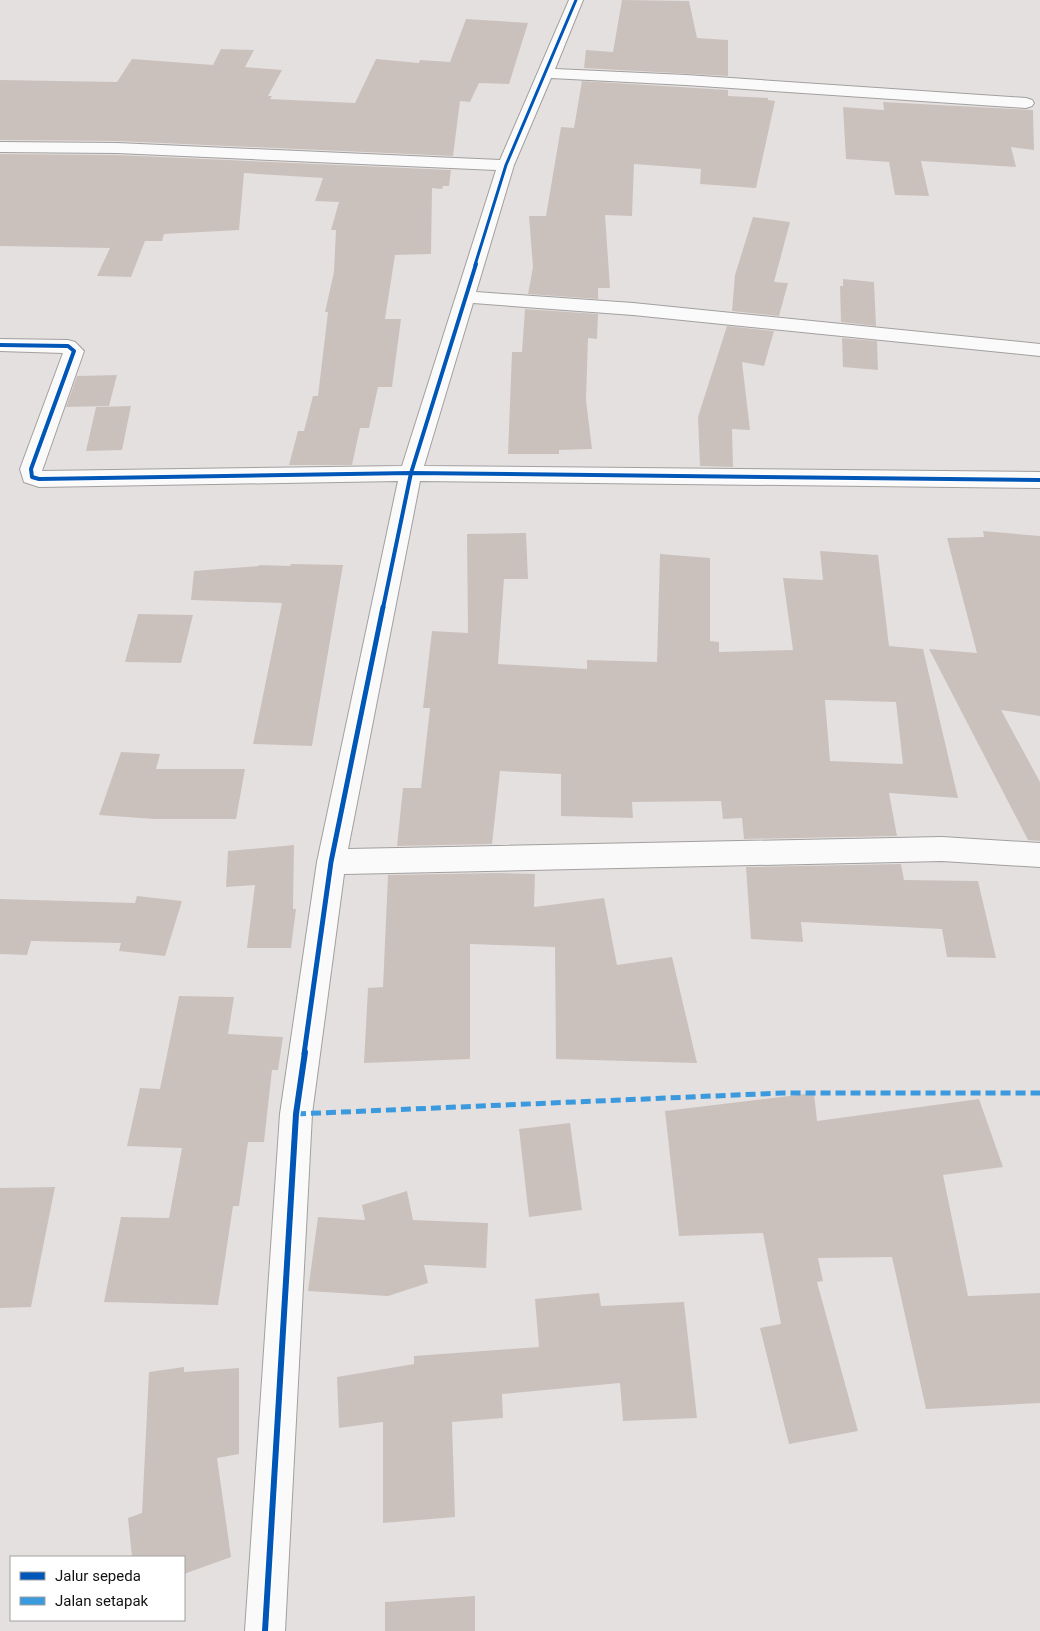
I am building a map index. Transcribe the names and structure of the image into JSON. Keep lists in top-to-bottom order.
{
  "legend": ["Jalur sepeda", "Jalan setapak"]
}
